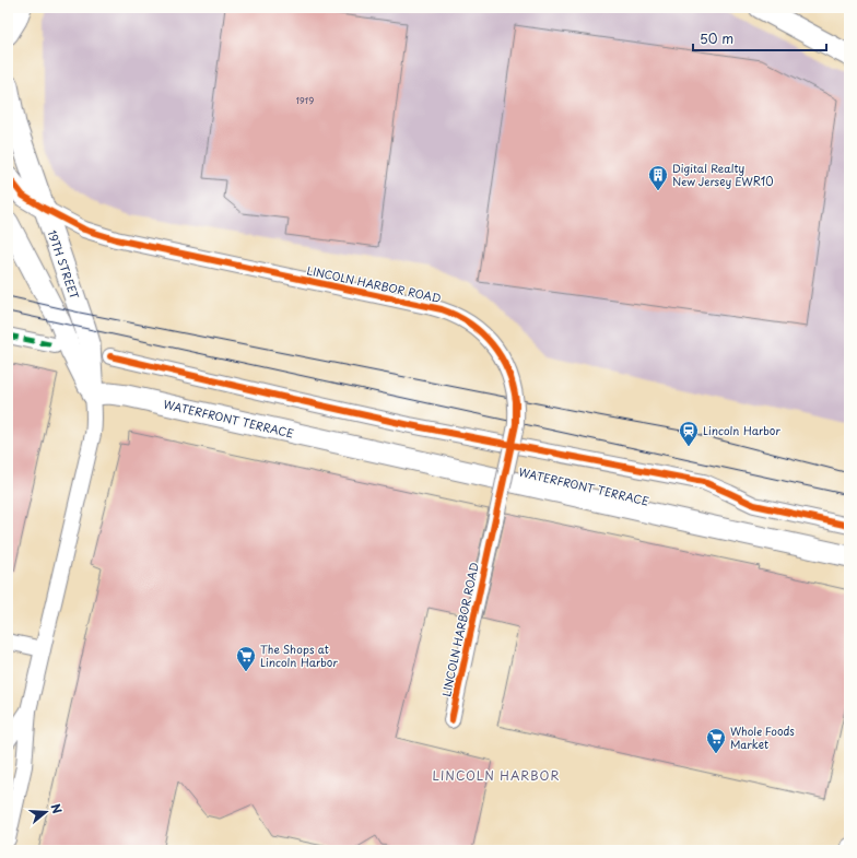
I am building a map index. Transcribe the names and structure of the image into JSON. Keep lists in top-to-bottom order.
{
  "streets": {
    "street": ["19TH STREET", "LINCOLN HARBOR ROAD", "WATERFRONT TERRACE"]
  },
  "crossings": [
    ["19TH STREET", "LINCOLN HARBOR ROAD"],
    ["19TH STREET", "WATERFRONT TERRACE"]
  ],
  "districts": ["LINCOLN HARBOR"],
  "places": {
    "building": ["Digital Realty New Jersey EWR10"],
    "station": ["Lincoln Harbor"],
    "supermarket": ["The Shops at Lincoln Harbor", "Whole Foods Market"]
  },
  "house_numbers": ["1919"],
  "scale_bar": "50 m",
  "north": "right"
}
